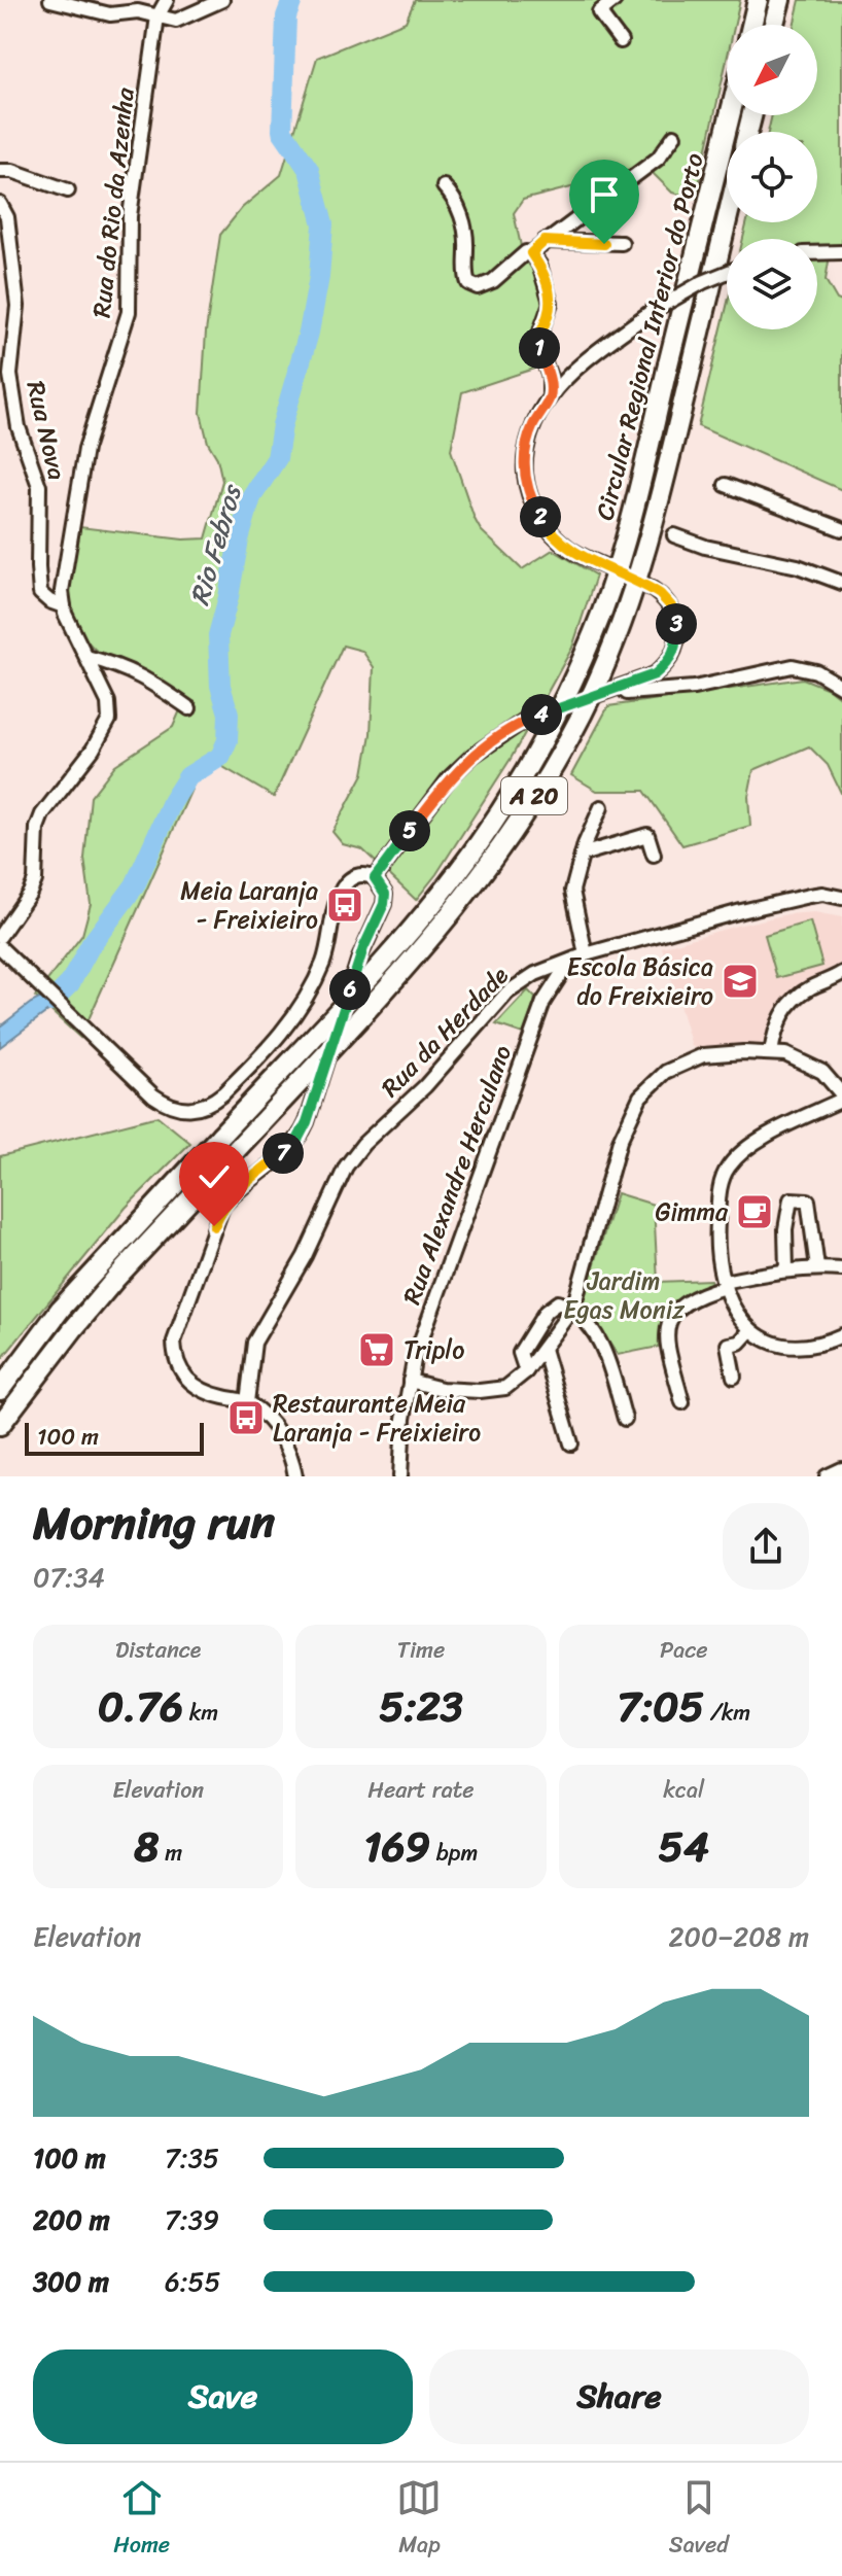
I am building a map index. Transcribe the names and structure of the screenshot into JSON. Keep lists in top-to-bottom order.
{
  "streets": {
    "highway": ["Circular Regional Interior do Porto", "A 20"],
    "street": [
      "Rua do Rio da Azenha",
      "Rua Nova",
      "Rua da Herdade",
      "Rua Alexandre Herculano"
    ]
  },
  "crossings": [
    ["Rua do Rio da Azenha", "Rua Nova"],
    ["Rua da Herdade", "Rua Alexandre Herculano"]
  ],
  "water": ["Rio Febros"],
  "parks": ["Jardim Egas Moniz"],
  "places": {
    "bus stop": ["Meia Laranja - Freixieiro", "Restaurante Meia Laranja - Freixieiro"],
    "school or university": ["Escola Básica do Freixieiro"],
    "cafe": ["Gimma"],
    "supermarket": ["Triplo"]
  },
  "scale_bar": "100 m",
  "north": "bottom left",
  "page": {
    "pins": [
      "1",
      "2",
      "3",
      "4",
      "5",
      "6",
      "7"
    ],
    "scale": "100 m",
    "heading": ["Morning run", "07:34"],
    "stats": [
      ["Distance", "0.76 km"],
      ["Time", "5:23"],
      ["Pace", "7:05 /km"],
      ["Elevation", "8 m"],
      ["Heart rate", "169 bpm"],
      ["kcal", "54"]
    ],
    "chart": ["Elevation", "200–208 m"],
    "list": [
      {
        "name": "100 m",
        "note": "7:35"
      },
      {
        "name": "200 m",
        "note": "7:39"
      },
      {
        "name": "300 m",
        "note": "6:55"
      }
    ],
    "buttons": ["Save", "Share"],
    "tabs": ["Home", "Map", "Saved"]
  }
}
